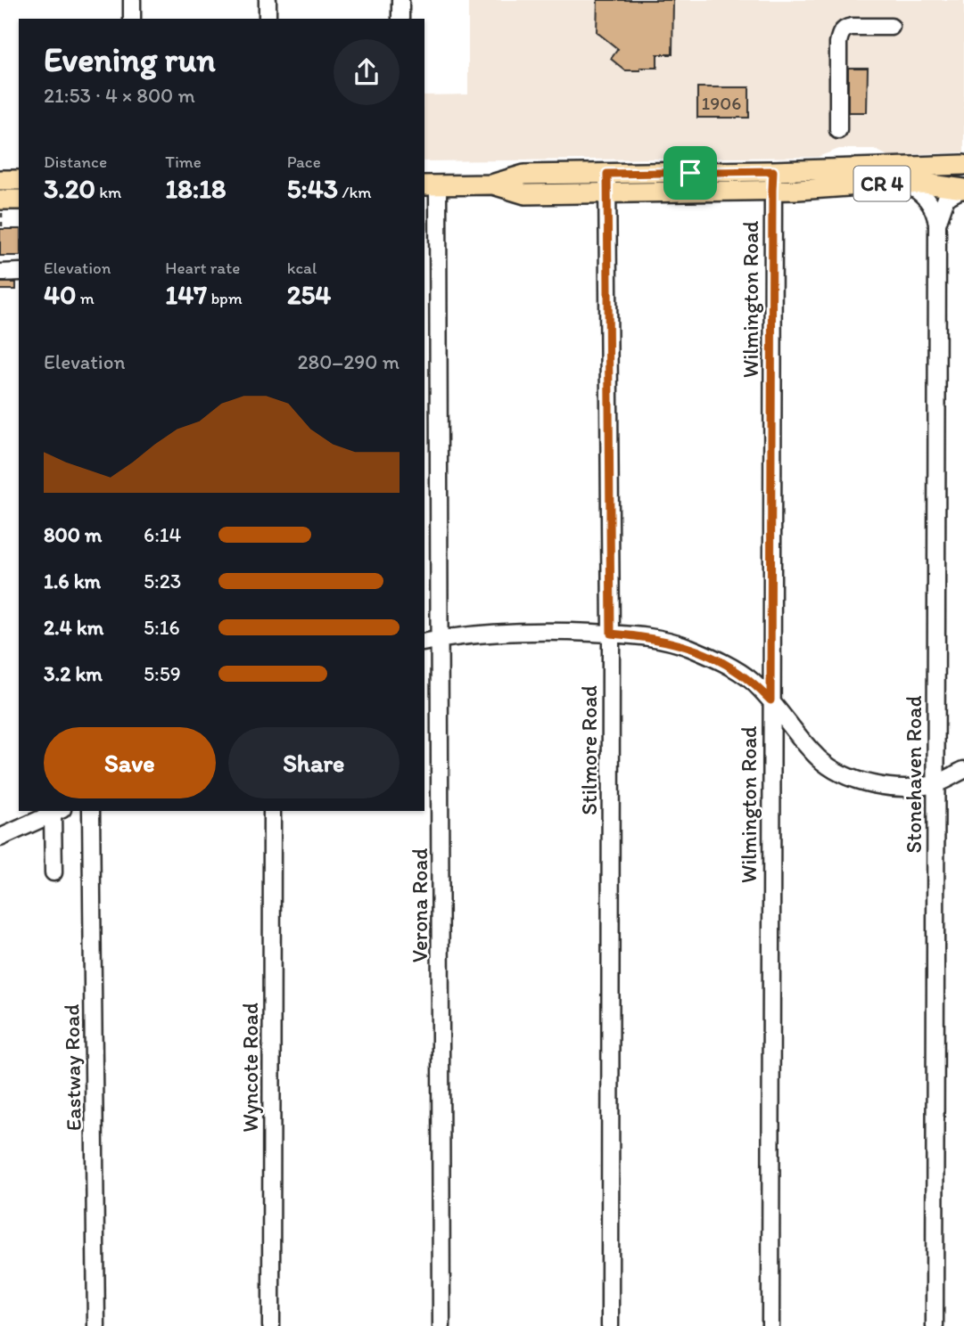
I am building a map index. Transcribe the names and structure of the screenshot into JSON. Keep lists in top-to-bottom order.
{
  "streets": {
    "main road": ["CR 4"],
    "street": [
      "Wilmington Road",
      "Stilmore Road",
      "Stonehaven Road",
      "Verona Road",
      "Eastway Road",
      "Wyncote Road"
    ]
  },
  "crossings": [
    ["CR 4", "Wilmington Road"],
    ["CR 4", "Stilmore Road"],
    ["CR 4", "Stonehaven Road"],
    ["CR 4", "Verona Road"]
  ],
  "house_numbers": ["1906"],
  "page": {
    "heading": ["Evening run", "21:53 · 4 × 800 m"],
    "stats": [
      ["Distance", "3.20 km"],
      ["Time", "18:18"],
      ["Pace", "5:43 /km"],
      ["Elevation", "40 m"],
      ["Heart rate", "147 bpm"],
      ["kcal", "254"]
    ],
    "chart": ["Elevation", "280–290 m"],
    "list": [
      {
        "name": "800 m",
        "note": "6:14"
      },
      {
        "name": "1.6 km",
        "note": "5:23"
      },
      {
        "name": "2.4 km",
        "note": "5:16"
      },
      {
        "name": "3.2 km",
        "note": "5:59"
      }
    ],
    "buttons": ["Save", "Share"]
  }
}
